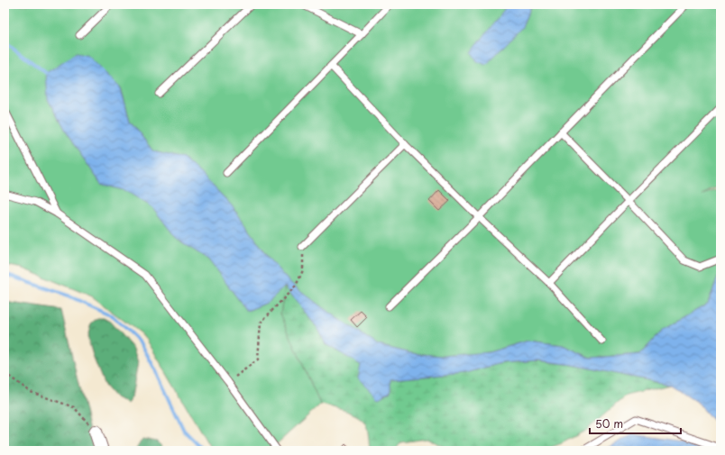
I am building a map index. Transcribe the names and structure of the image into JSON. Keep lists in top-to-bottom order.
{
  "scale_bar": "50 m"
}
